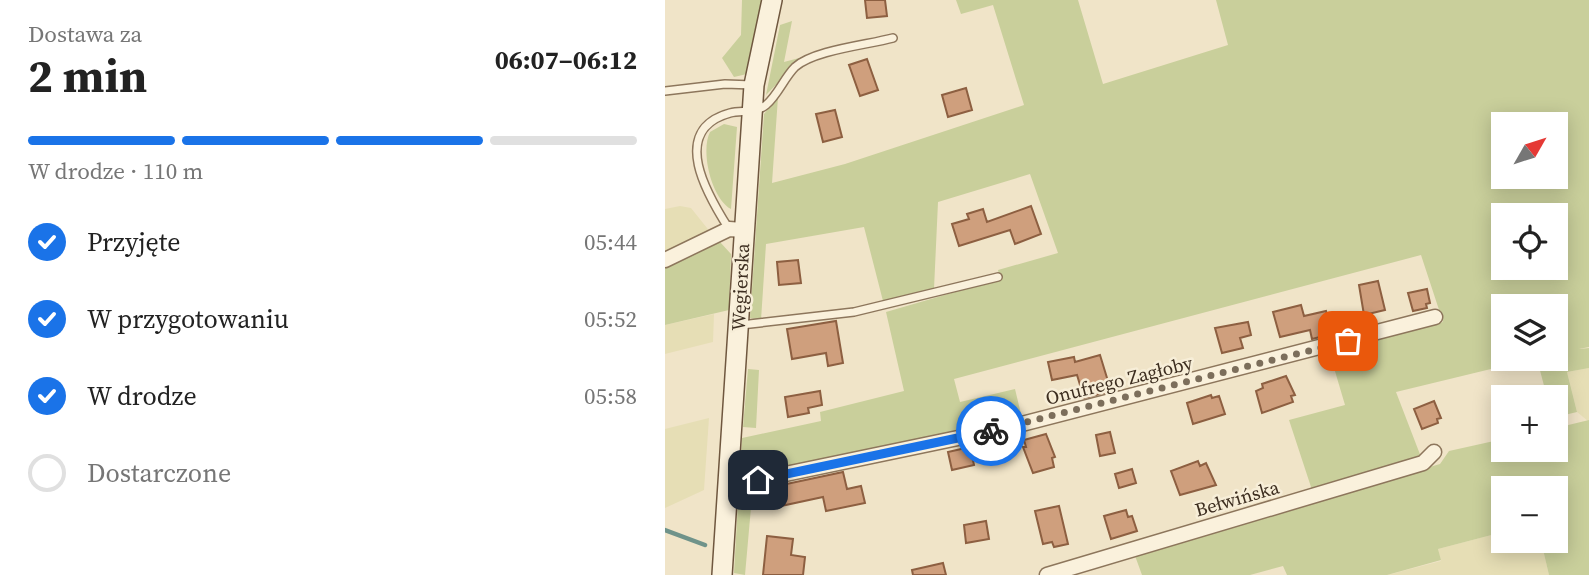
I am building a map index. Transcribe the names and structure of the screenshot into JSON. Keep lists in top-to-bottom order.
{
  "streets": {
    "main road": ["Węgierska"],
    "street": ["Onufrego Zagłoby", "Bełwińska"]
  },
  "crossings": [
    ["Węgierska", "Onufrego Zagłoby"]
  ],
  "north": "top right",
  "page": {
    "heading": ["2 min", "Dostawa za", "06:07–06:12"],
    "map_buttons": ["+", "−"],
    "bar": "W drodze · 110 m",
    "list": [
      ["Przyjęte", "05:44"],
      ["W przygotowaniu", "05:52"],
      ["W drodze", "05:58"],
      "Dostarczone"
    ]
  }
}
